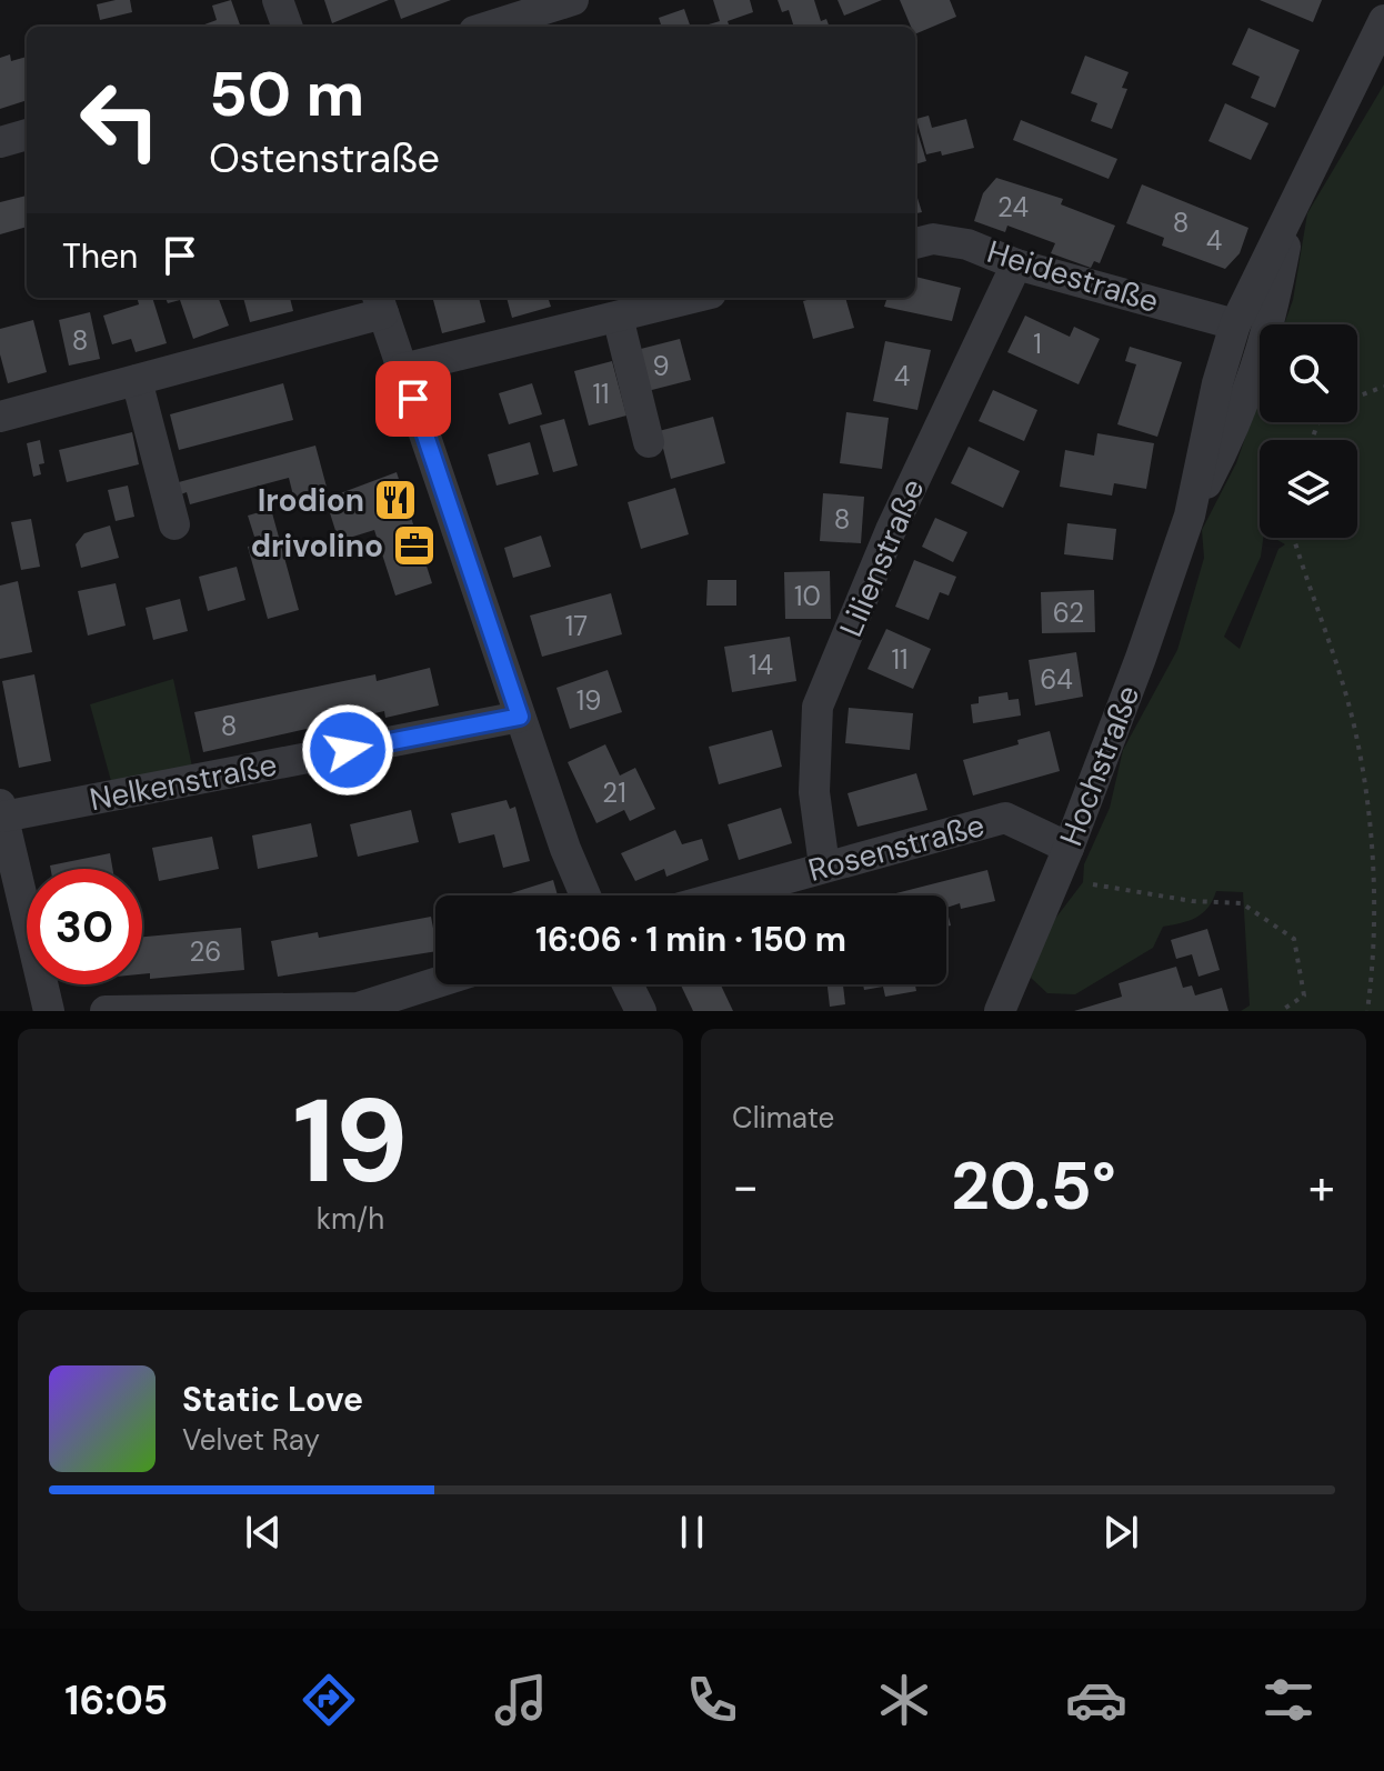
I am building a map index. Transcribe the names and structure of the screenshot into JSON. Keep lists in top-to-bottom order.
{
  "streets": {
    "street": [
      "Heidestraße",
      "Lilienstraße",
      "Hochstraße",
      "Nelkenstraße",
      "Rosenstraße"
    ]
  },
  "crossings": [
    ["Heidestraße", "Lilienstraße"],
    ["Heidestraße", "Hochstraße"],
    ["Lilienstraße", "Rosenstraße"],
    ["Hochstraße", "Rosenstraße"]
  ],
  "places": {
    "restaurant": ["Irodion"],
    "office": ["drivolino"]
  },
  "house_numbers": [
    "24",
    "8",
    "4",
    "8",
    "1",
    "9",
    "4",
    "11",
    "8",
    "10",
    "62",
    "17",
    "11",
    "14",
    "64",
    "19",
    "8",
    "21",
    "26"
  ],
  "page": {
    "turn": ["50 m", "Ostenstraße"],
    "then": "Then",
    "limit": "30",
    "trip": "16:06 · 1 min · 150 m",
    "tile": [
      ["19", "km/h"],
      "Climate"
    ],
    "heat": ["−", "20.5°", "+"],
    "song": ["Static Love", "Velvet Ray"],
    "tabs": "16:05"
  }
}
